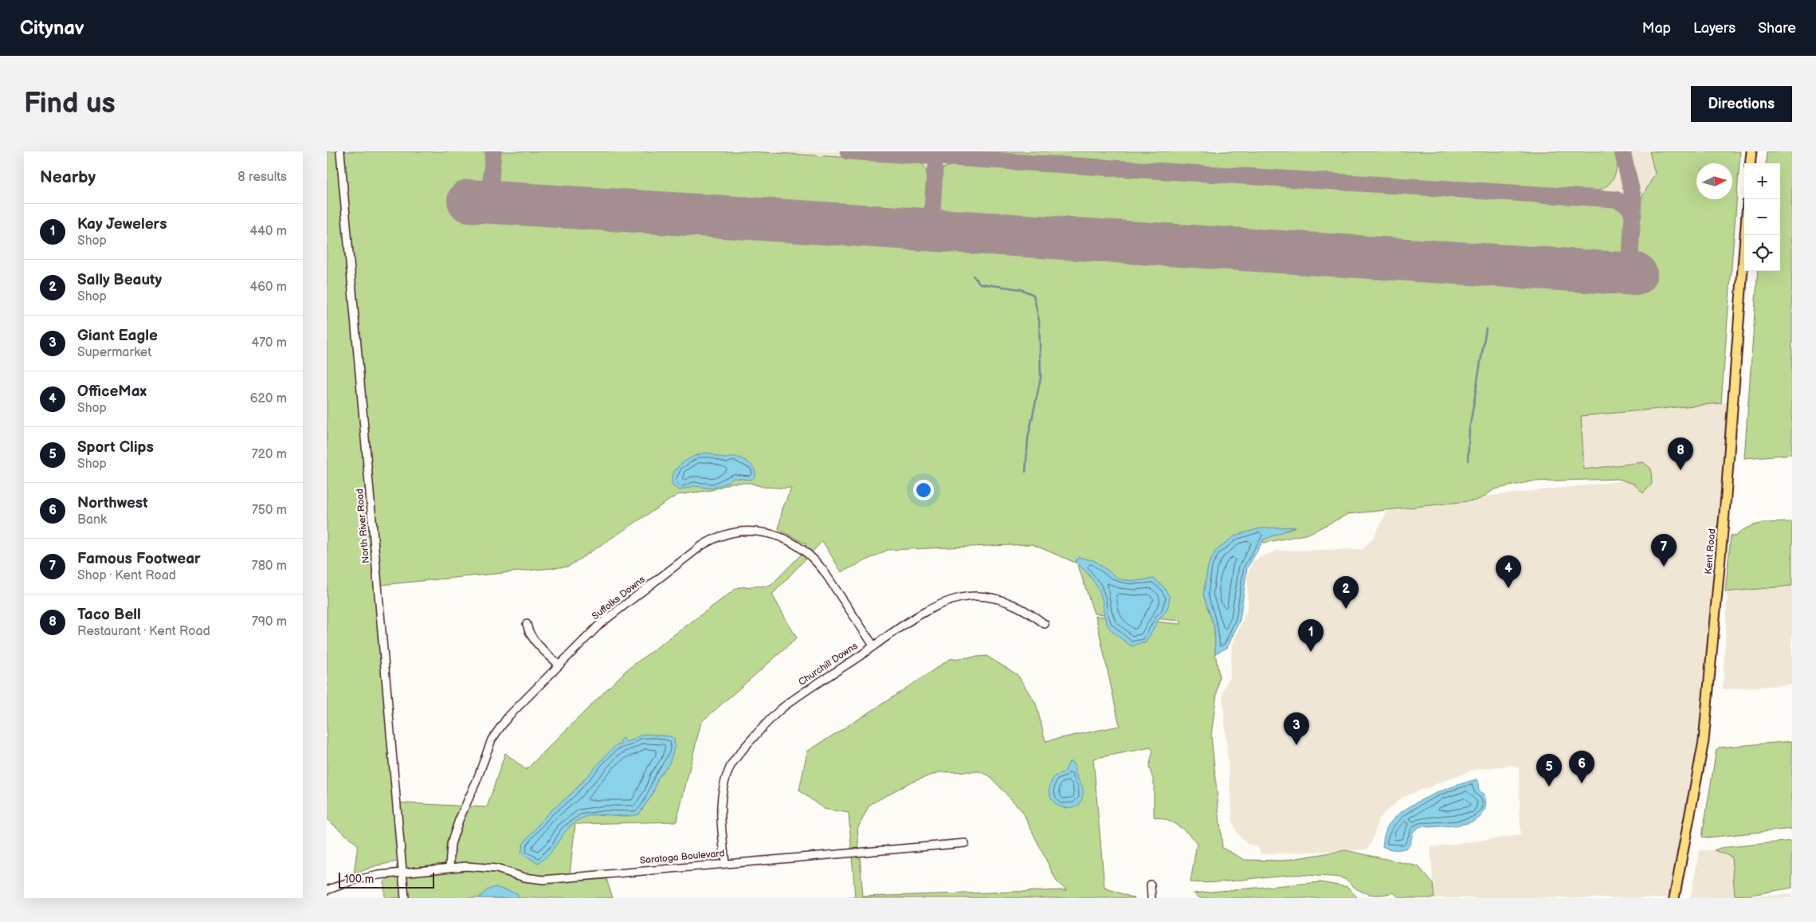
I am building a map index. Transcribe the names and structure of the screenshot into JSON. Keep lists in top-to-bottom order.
{
  "streets": {
    "main road": ["Kent Road"],
    "street": [
      "North River Road",
      "Suffolks Downs",
      "Churchill Downs",
      "Saratoga Boulevard"
    ]
  },
  "crossings": [
    ["North River Road", "Saratoga Boulevard"],
    ["Suffolks Downs", "Churchill Downs"],
    ["Suffolks Downs", "Saratoga Boulevard"],
    ["Churchill Downs", "Saratoga Boulevard"]
  ],
  "scale_bar": "100 m",
  "north": "right",
  "page": {
    "header": "Citynav",
    "nav": ["Map", "Layers", "Share"],
    "buttons": "Directions",
    "title": "Find us",
    "heading": ["Nearby", "8 results"],
    "map_buttons": ["+", "−"],
    "list": [
      {
        "mark": "1",
        "name": "Kay Jewelers",
        "note": "Shop",
        "value": "440 m"
      },
      {
        "mark": "2",
        "name": "Sally Beauty",
        "note": "Shop",
        "value": "460 m"
      },
      {
        "mark": "3",
        "name": "Giant Eagle",
        "note": "Supermarket",
        "value": "470 m"
      },
      {
        "mark": "4",
        "name": "OfficeMax",
        "note": "Shop",
        "value": "620 m"
      },
      {
        "mark": "5",
        "name": "Sport Clips",
        "note": "Shop",
        "value": "720 m"
      },
      {
        "mark": "6",
        "name": "Northwest",
        "note": "Bank",
        "value": "750 m"
      },
      {
        "mark": "7",
        "name": "Famous Footwear",
        "note": "Shop · Kent Road",
        "value": "780 m"
      },
      {
        "mark": "8",
        "name": "Taco Bell",
        "note": "Restaurant · Kent Road",
        "value": "790 m"
      }
    ],
    "pins": [
      "8",
      "7",
      "4",
      "2",
      "1",
      "3",
      "6",
      "5"
    ],
    "scale": "100 m"
  }
}
